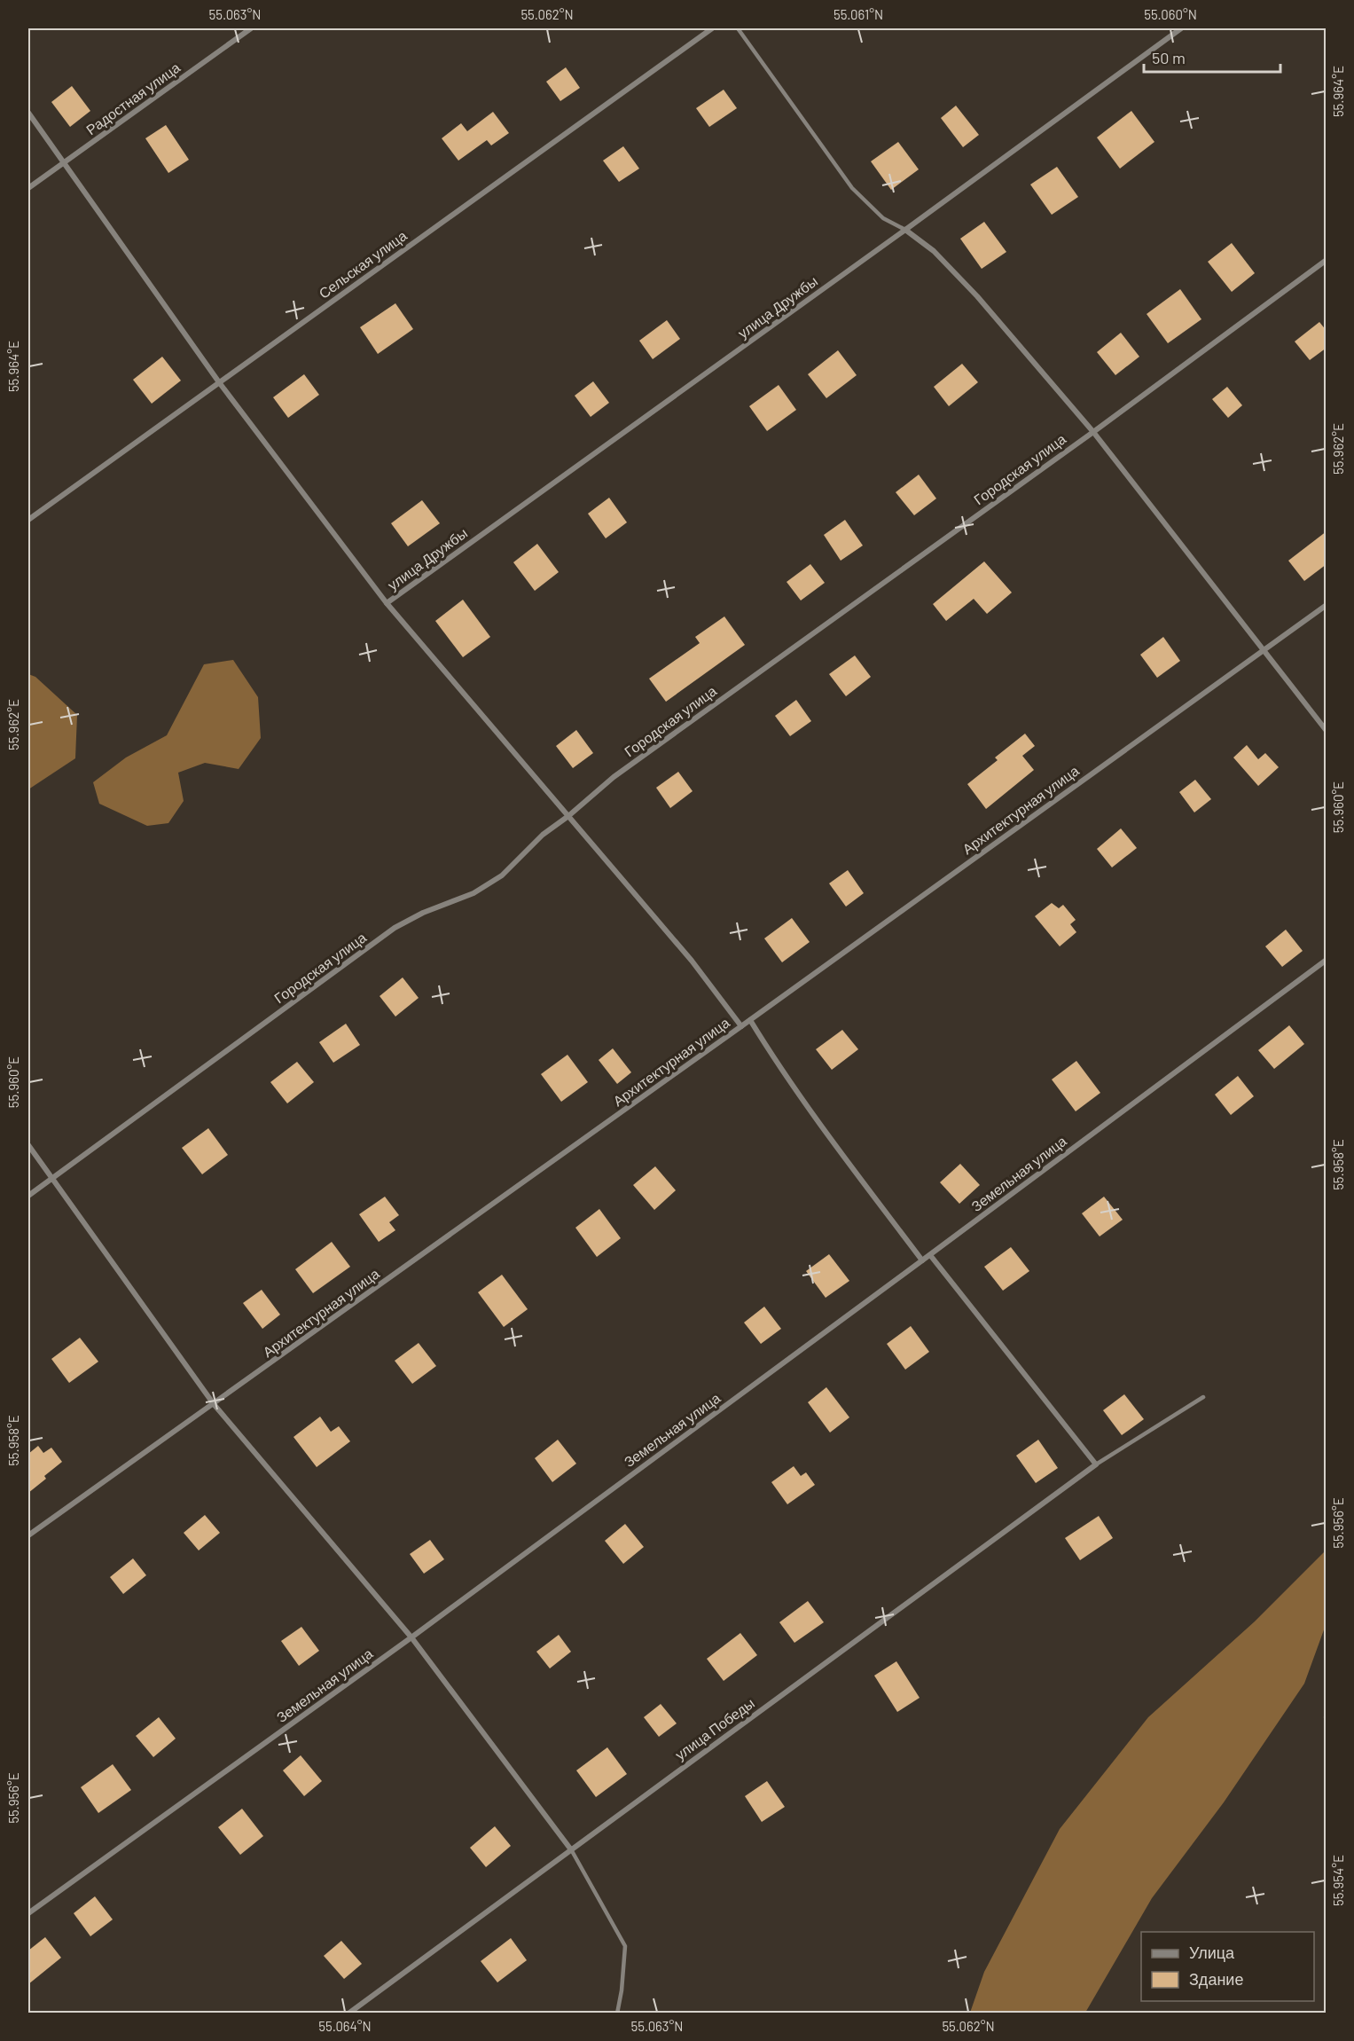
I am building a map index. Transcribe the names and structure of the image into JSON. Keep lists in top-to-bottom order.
{
  "streets": {
    "street": [
      "Радостная улица",
      "Сельская улица",
      "улица Дружбы",
      "Городская улица",
      "Архитектурная улица",
      "Земельная улица",
      "улица Победы"
    ]
  },
  "legend": ["Улица", "Здание"],
  "scale_bar": "50 m",
  "coordinates": [
    "55.063°N",
    "55.062°N",
    "55.061°N",
    "55.060°N",
    "55.964°E",
    "55.962°E",
    "55.960°E",
    "55.958°E",
    "55.956°E",
    "55.954°E",
    "55.064°N"
  ]
}
